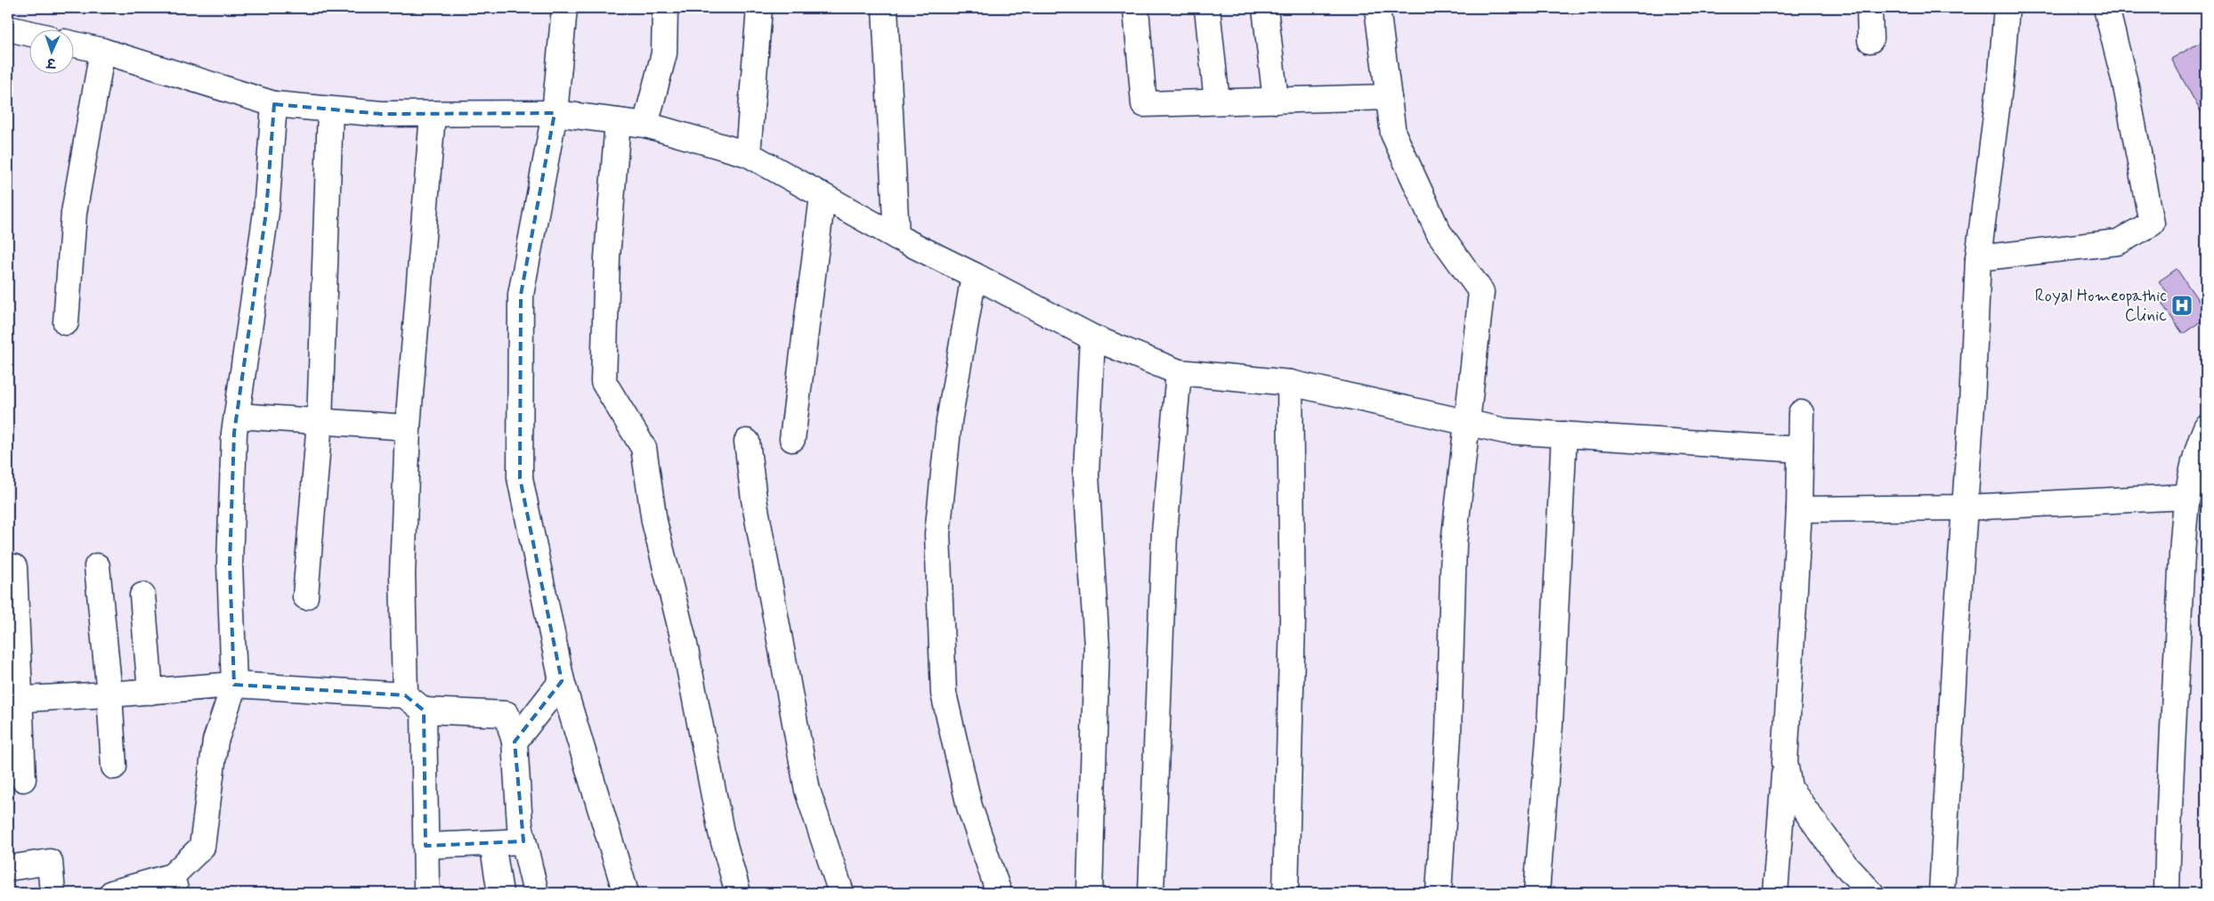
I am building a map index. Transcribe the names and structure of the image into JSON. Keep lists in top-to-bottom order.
{
  "places": {
    "hospital": ["Royal Homeopathic Clinic"]
  },
  "north": "bottom"
}
